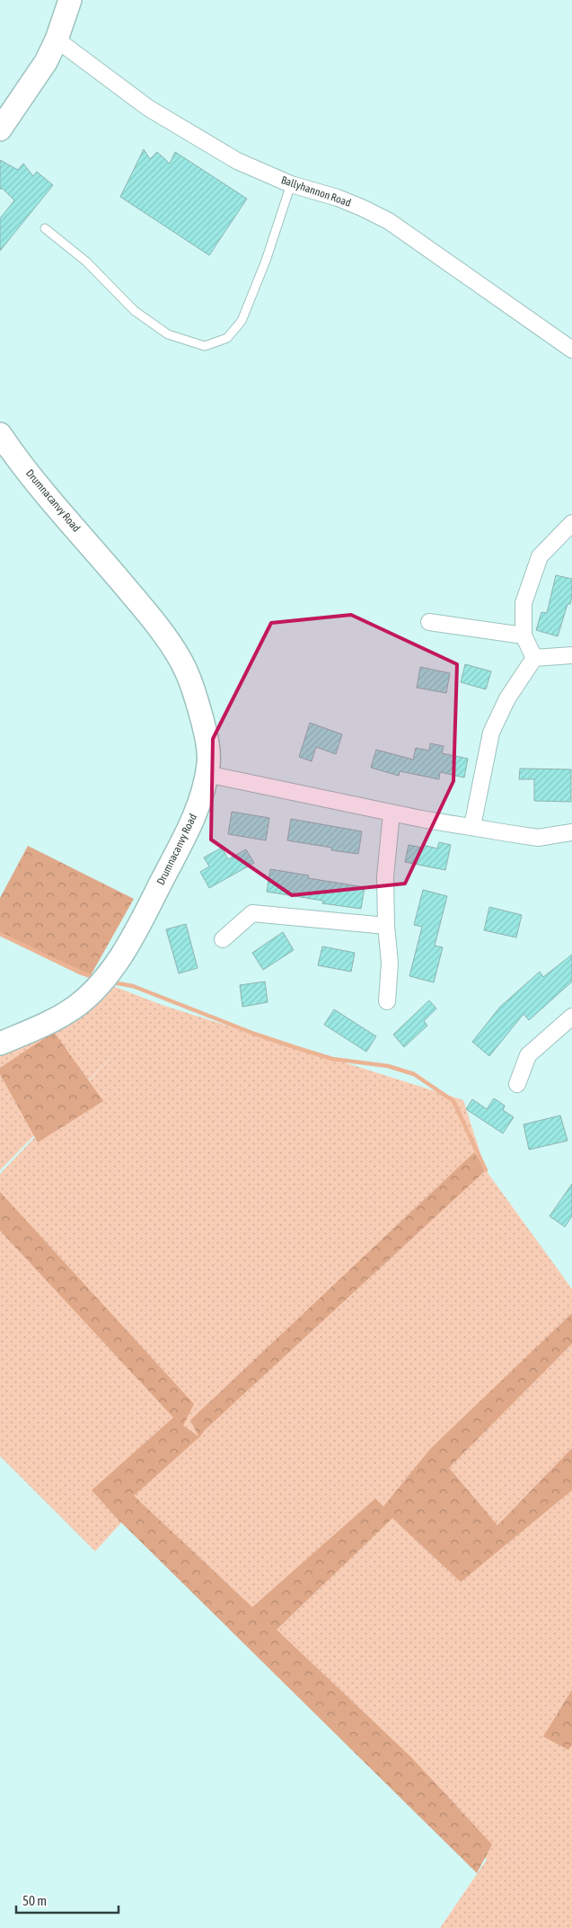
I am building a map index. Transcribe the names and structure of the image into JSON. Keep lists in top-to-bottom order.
{
  "streets": {
    "main road": ["Drumnacanvy Road"],
    "street": ["Ballyhannon Road"]
  },
  "scale_bar": "50 m"
}
